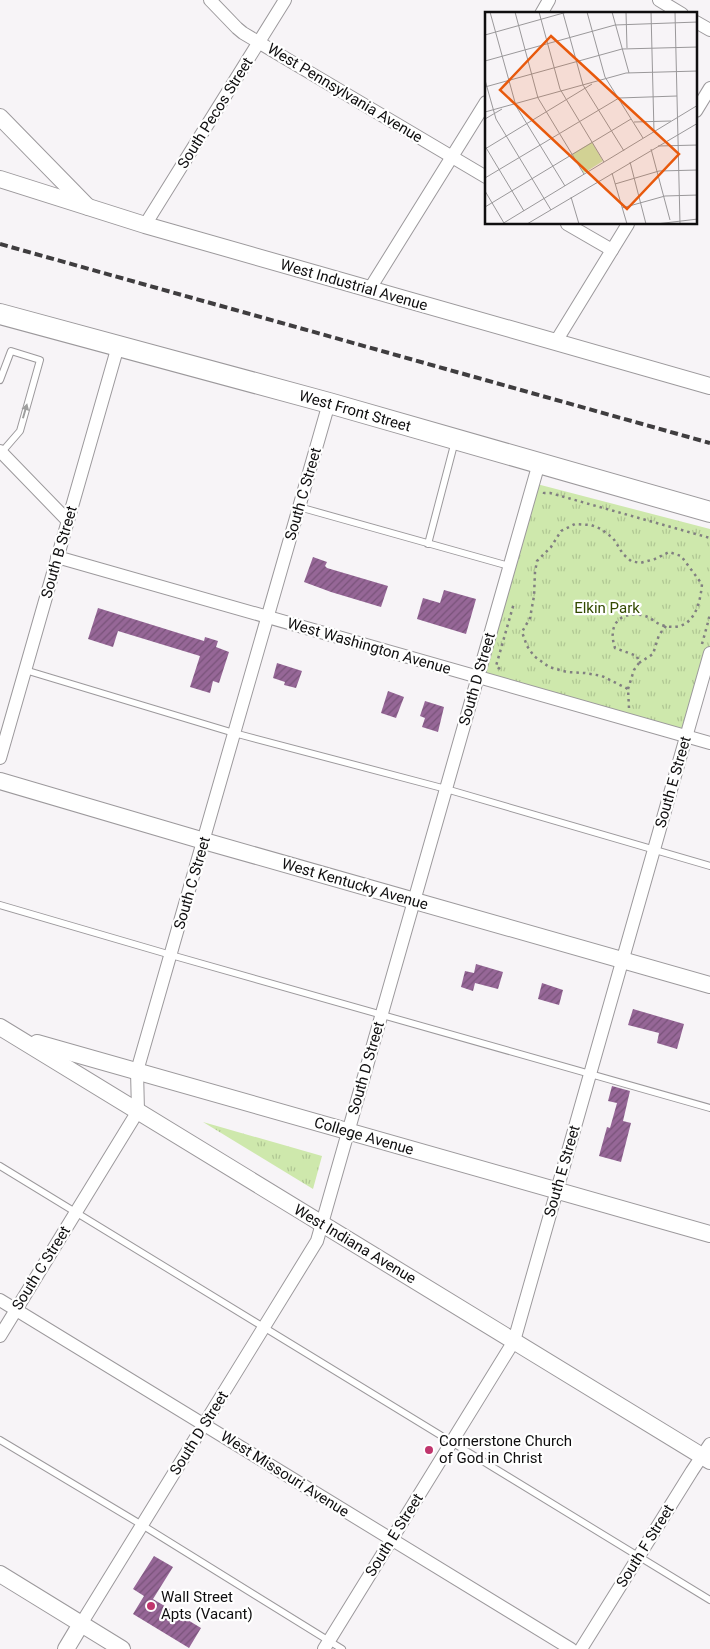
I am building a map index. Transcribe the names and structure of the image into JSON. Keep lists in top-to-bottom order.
{
  "streets": {
    "main road": ["West Front Street"],
    "street": [
      "West Pennsylvania Avenue",
      "South Pecos Street",
      "West Industrial Avenue",
      "South C Street",
      "South B Street",
      "West Washington Avenue",
      "South D Street",
      "South E Street",
      "West Kentucky Avenue",
      "College Avenue",
      "West Indiana Avenue",
      "West Missouri Avenue",
      "South F Street"
    ]
  },
  "crossings": [
    ["West Pennsylvania Avenue", "South Pecos Street"],
    ["South Pecos Street", "West Industrial Avenue"],
    ["West Front Street", "South C Street"],
    ["West Front Street", "South B Street"],
    ["West Front Street", "South D Street"],
    ["South C Street", "West Washington Avenue"],
    ["South C Street", "West Kentucky Avenue"],
    ["South C Street", "College Avenue"],
    ["South C Street", "West Indiana Avenue"],
    ["South C Street", "West Missouri Avenue"],
    ["South B Street", "West Washington Avenue"],
    ["West Washington Avenue", "South D Street"],
    ["West Washington Avenue", "South E Street"],
    ["South D Street", "West Kentucky Avenue"],
    ["South D Street", "College Avenue"],
    ["South D Street", "West Indiana Avenue"],
    ["South D Street", "West Missouri Avenue"],
    ["South E Street", "West Kentucky Avenue"],
    ["South E Street", "College Avenue"],
    ["South E Street", "West Indiana Avenue"],
    ["South E Street", "West Missouri Avenue"],
    ["College Avenue", "West Indiana Avenue"],
    ["West Indiana Avenue", "South F Street"]
  ],
  "parks": ["Elkin Park"],
  "places": ["Cornerstone Church of God in Christ", "Wall Street Apts (Vacant)"]
}
